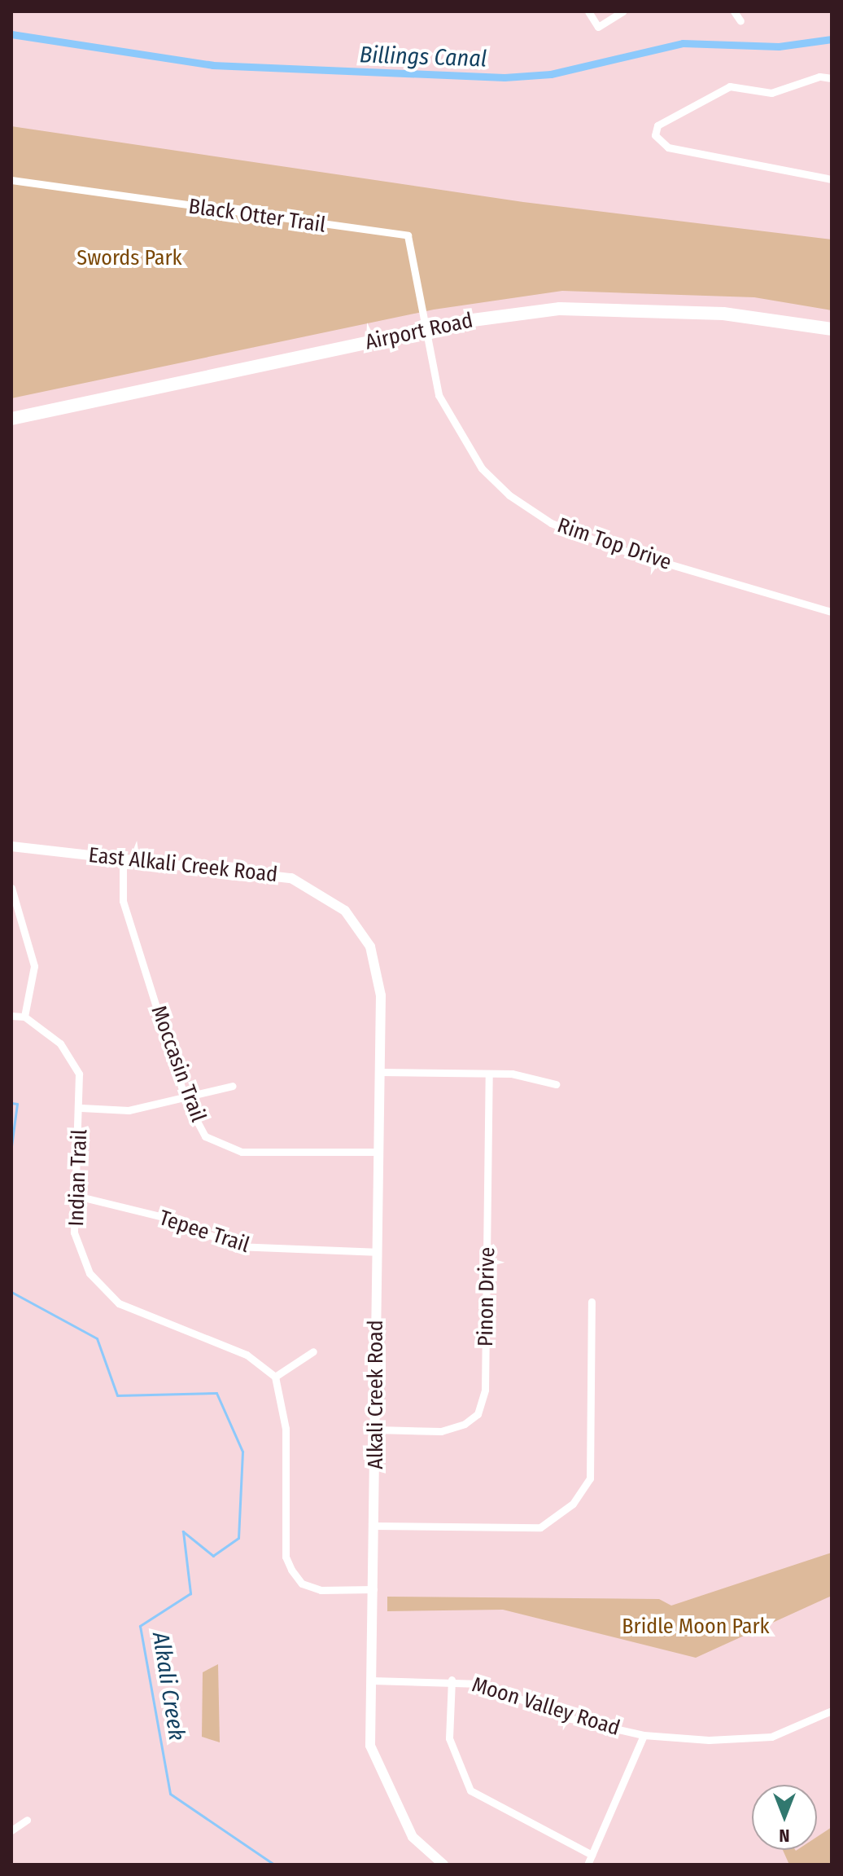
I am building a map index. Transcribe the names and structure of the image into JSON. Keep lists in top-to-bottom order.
{
  "streets": {
    "highway": ["Airport Road"],
    "street": [
      "Black Otter Trail",
      "Rim Top Drive",
      "East Alkali Creek Road",
      "Moccasin Trail",
      "Indian Trail",
      "Tepee Trail",
      "Pinon Drive",
      "Alkali Creek Road",
      "Moon Valley Road"
    ]
  },
  "crossings": [
    ["Black Otter Trail", "Airport Road"],
    ["Black Otter Trail", "Rim Top Drive"],
    ["Airport Road", "Rim Top Drive"],
    ["East Alkali Creek Road", "Moccasin Trail"],
    ["East Alkali Creek Road", "Alkali Creek Road"],
    ["Moccasin Trail", "Alkali Creek Road"],
    ["Indian Trail", "Tepee Trail"],
    ["Tepee Trail", "Alkali Creek Road"],
    ["Pinon Drive", "Alkali Creek Road"],
    ["Alkali Creek Road", "Moon Valley Road"]
  ],
  "water": ["Billings Canal", "Alkali Creek"],
  "parks": ["Swords Park", "Bridle Moon Park"],
  "north": "bottom"
}
